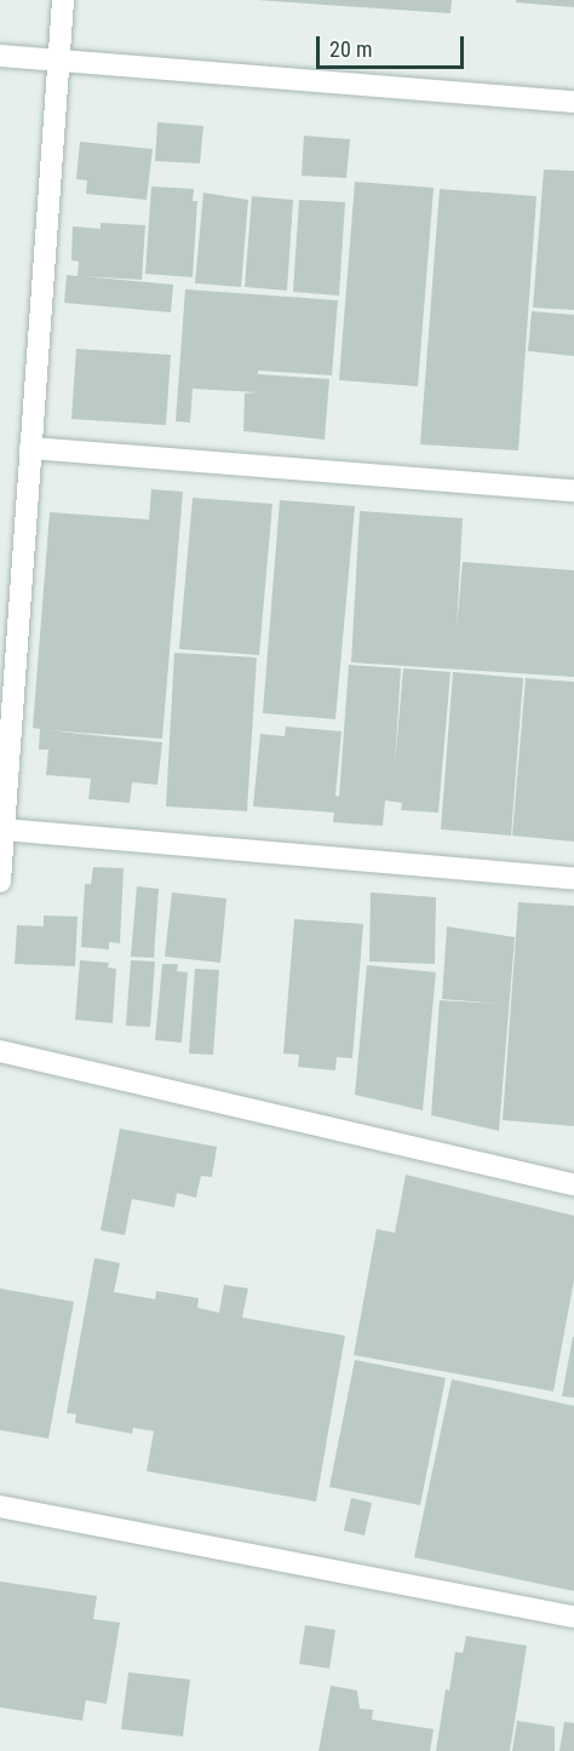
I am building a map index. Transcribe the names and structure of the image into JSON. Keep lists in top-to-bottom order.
{
  "scale_bar": "20 m"
}
